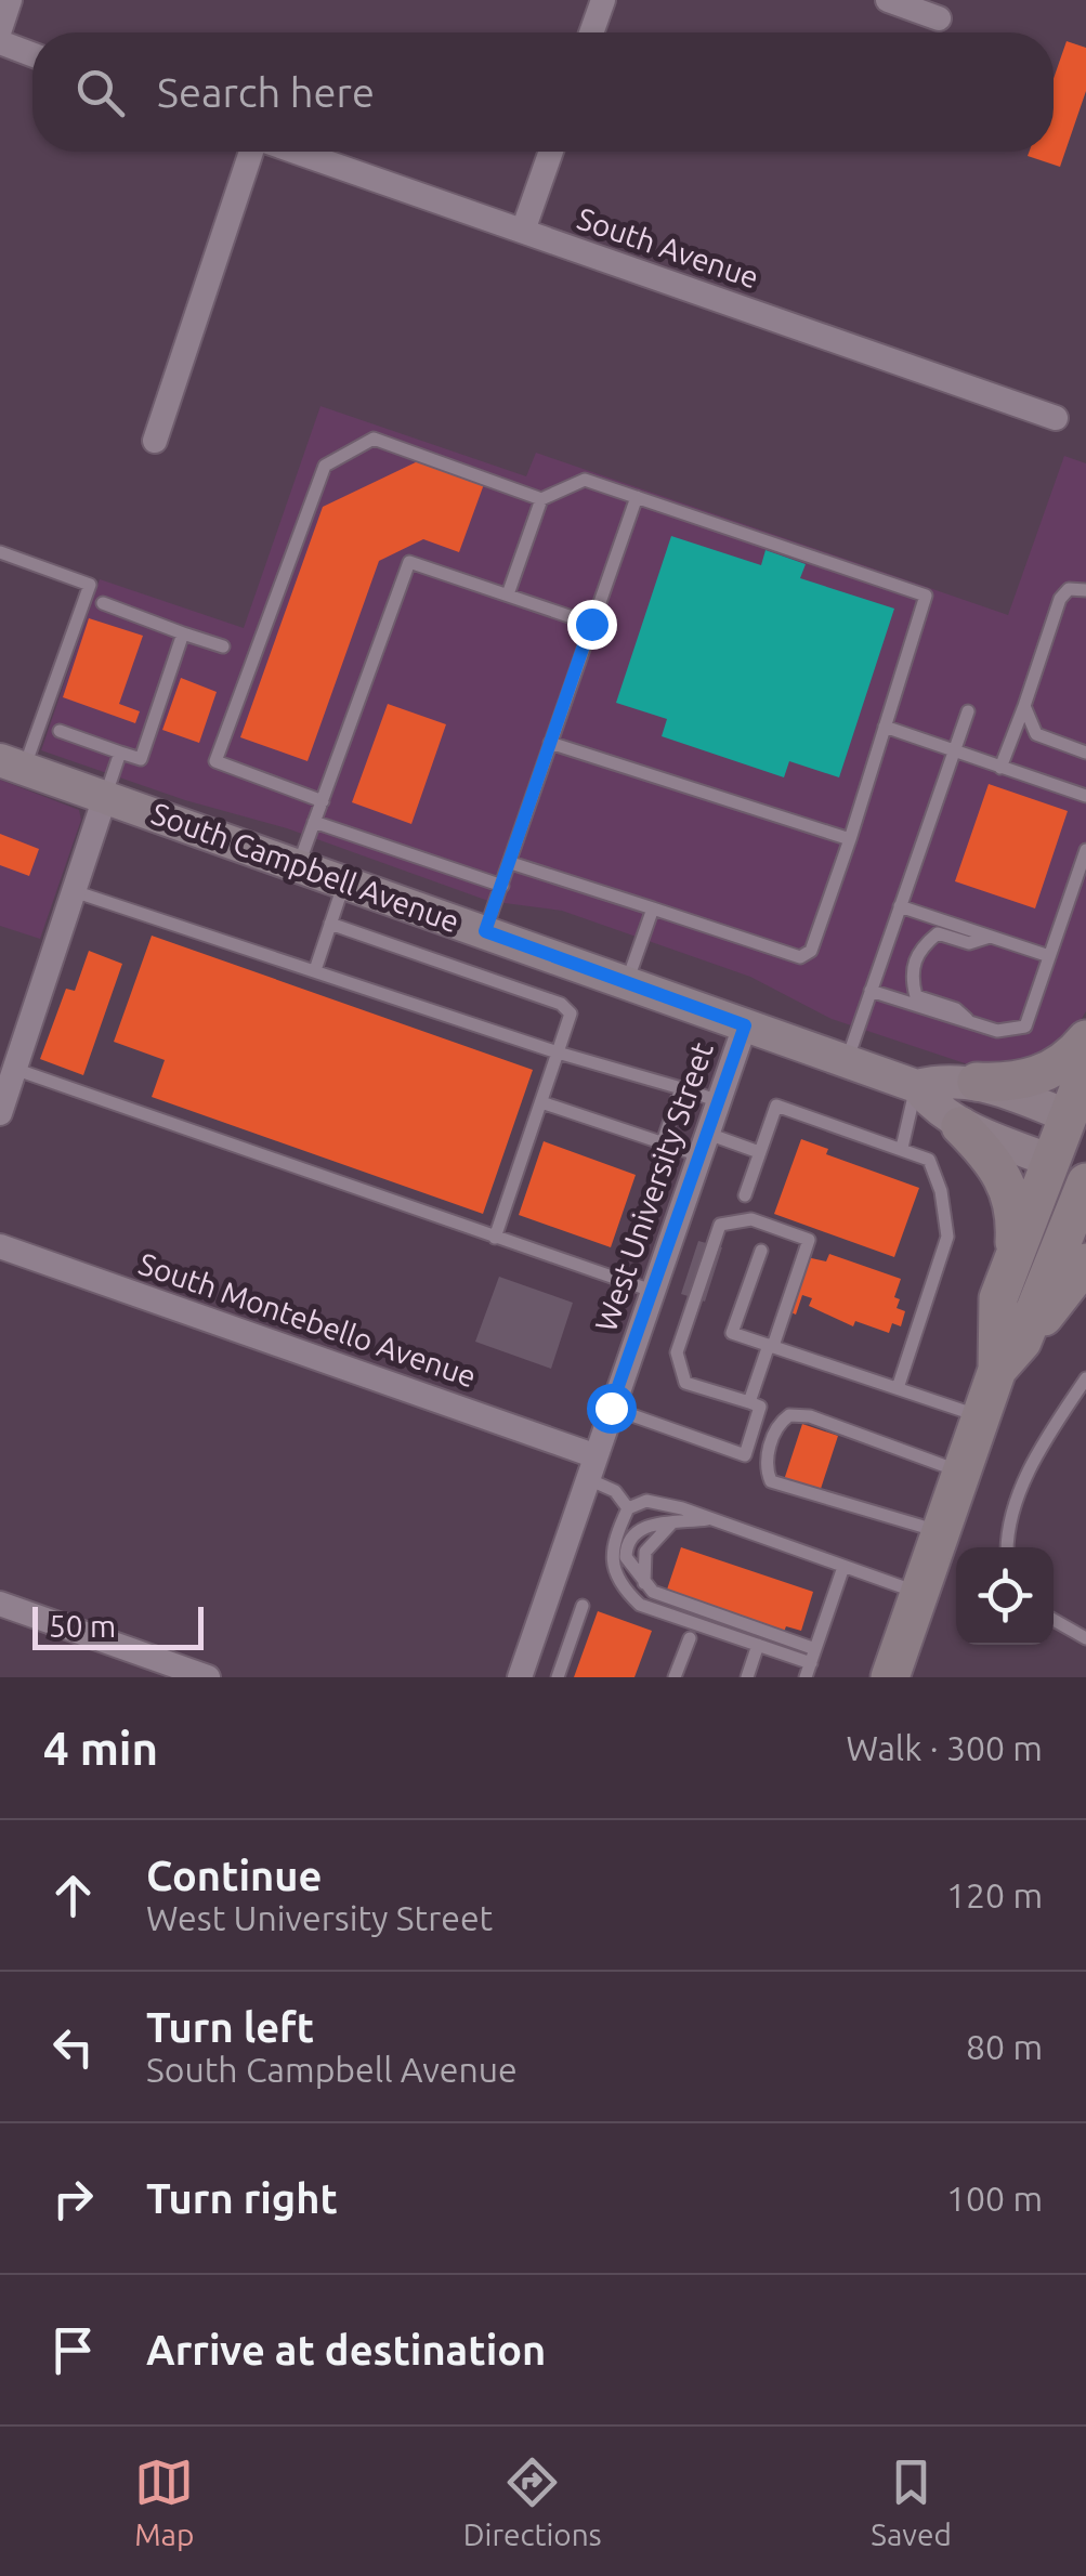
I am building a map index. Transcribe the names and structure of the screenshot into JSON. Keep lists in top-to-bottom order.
{
  "streets": {
    "main road": ["South Campbell Avenue"],
    "street": ["South Avenue", "West University Street", "South Montebello Avenue"]
  },
  "crossings": [
    ["South Campbell Avenue", "West University Street"],
    ["West University Street", "South Montebello Avenue"]
  ],
  "scale_bar": "50 m",
  "page": {
    "search": "Search here",
    "scale": "50 m",
    "heading": ["4 min", "Walk · 300 m"],
    "list": [
      ["Continue", "West University Street", "120 m"],
      ["Turn left", "South Campbell Avenue", "80 m"],
      ["Turn right", "100 m"],
      "Arrive at destination"
    ],
    "nav": ["Map", "Directions", "Saved"]
  }
}
